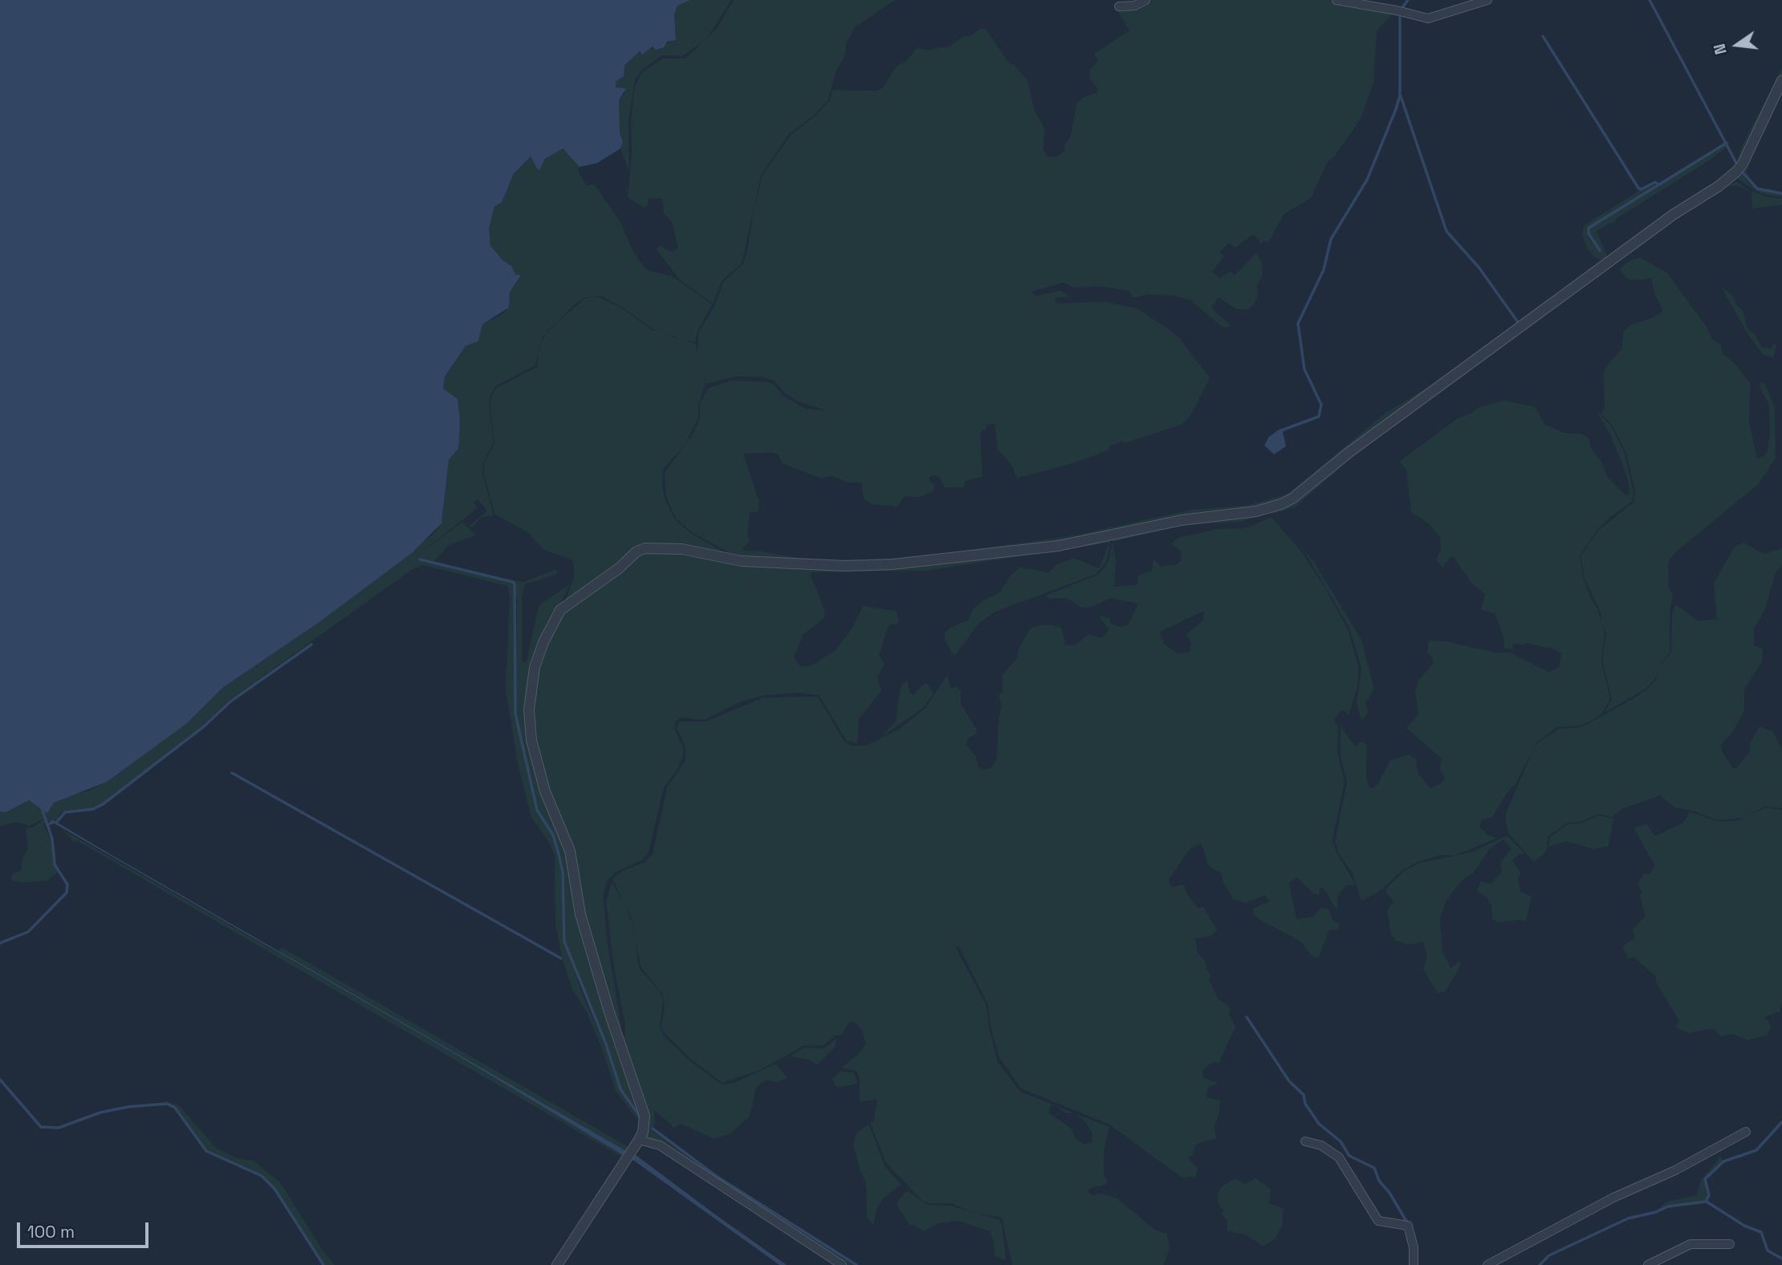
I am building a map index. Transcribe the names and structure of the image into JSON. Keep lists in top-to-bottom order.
{
  "scale_bar": "100 m",
  "north": "left"
}
